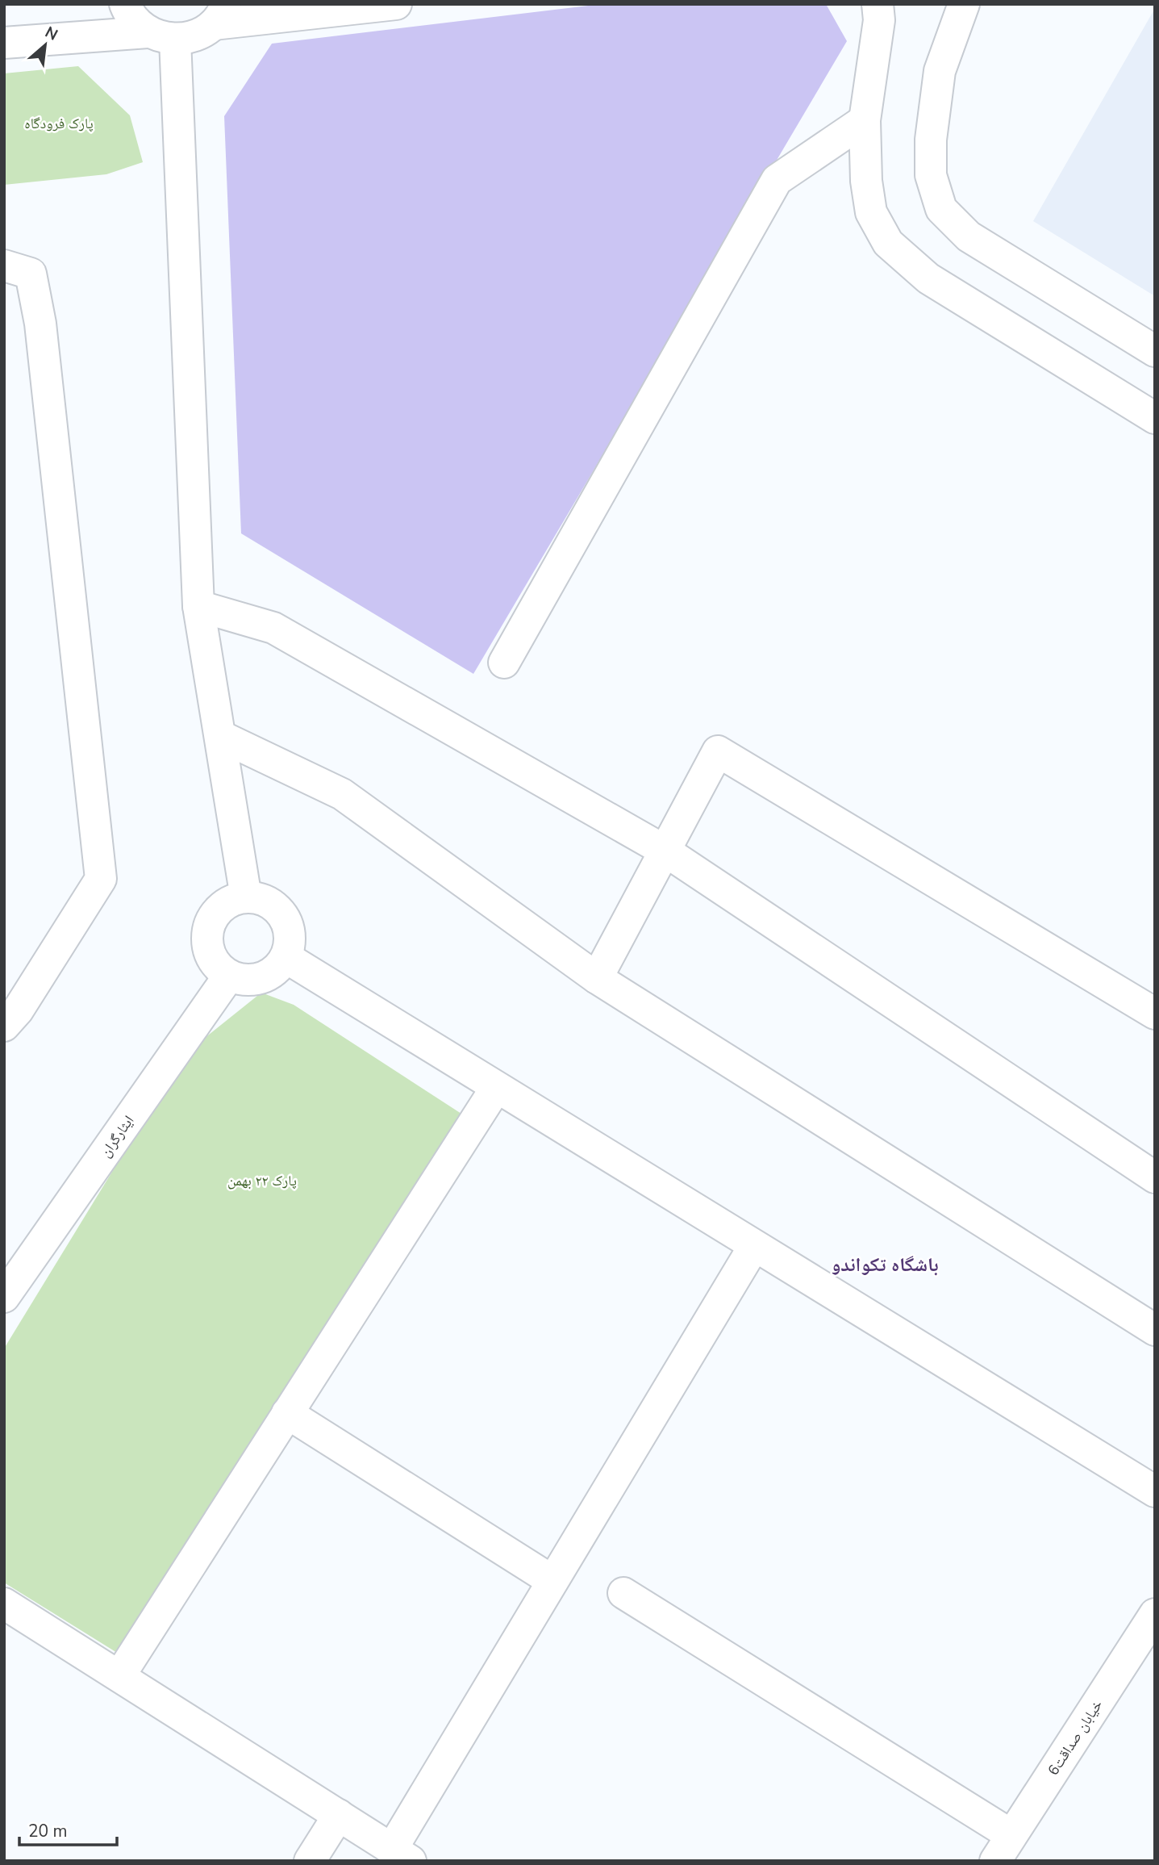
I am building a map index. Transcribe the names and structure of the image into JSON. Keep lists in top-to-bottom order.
{
  "streets": {
    "street": ["ایثارگران", "خیابان صداقت6"]
  },
  "districts": ["باشگاه تکواندو"],
  "parks": ["پارک فرودگاه", "پارک ۲۲ بهمن"],
  "scale_bar": "20 m",
  "north": "top right"
}
